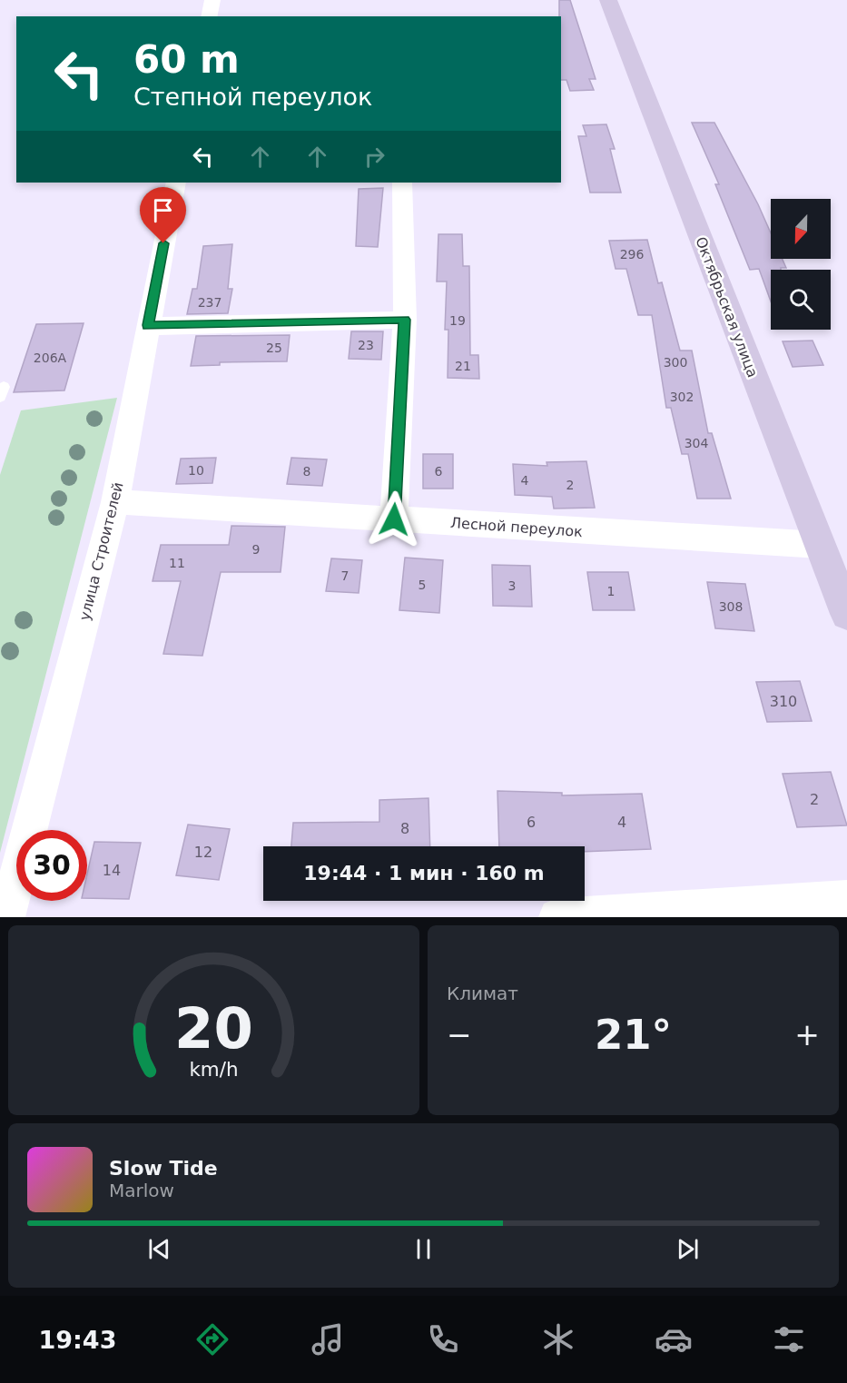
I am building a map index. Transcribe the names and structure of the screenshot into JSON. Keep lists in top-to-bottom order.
{
  "streets": {
    "street": ["Октябрьская улица", "Лесной переулок", "улица Строителей"]
  },
  "crossings": [
    ["Октябрьская улица", "Лесной переулок"],
    ["Лесной переулок", "улица Строителей"]
  ],
  "house_numbers": [
    "296",
    "237",
    "19",
    "23",
    "25",
    "206А",
    "300",
    "21",
    "302",
    "304",
    "10",
    "8",
    "6",
    "4",
    "2",
    "9",
    "11",
    "7",
    "5",
    "3",
    "1",
    "308",
    "310",
    "2",
    "6",
    "4",
    "8",
    "12",
    "14"
  ],
  "north": "bottom",
  "page": {
    "turn": ["60 m", "Степной переулок"],
    "limit": "30",
    "trip": "19:44 · 1 мин · 160 m",
    "tile": "Климат",
    "heat": ["−", "21°", "+"],
    "song": ["Slow Tide", "Marlow"],
    "tabs": "19:43",
    "gauge": ["20", "km/h"]
  }
}
